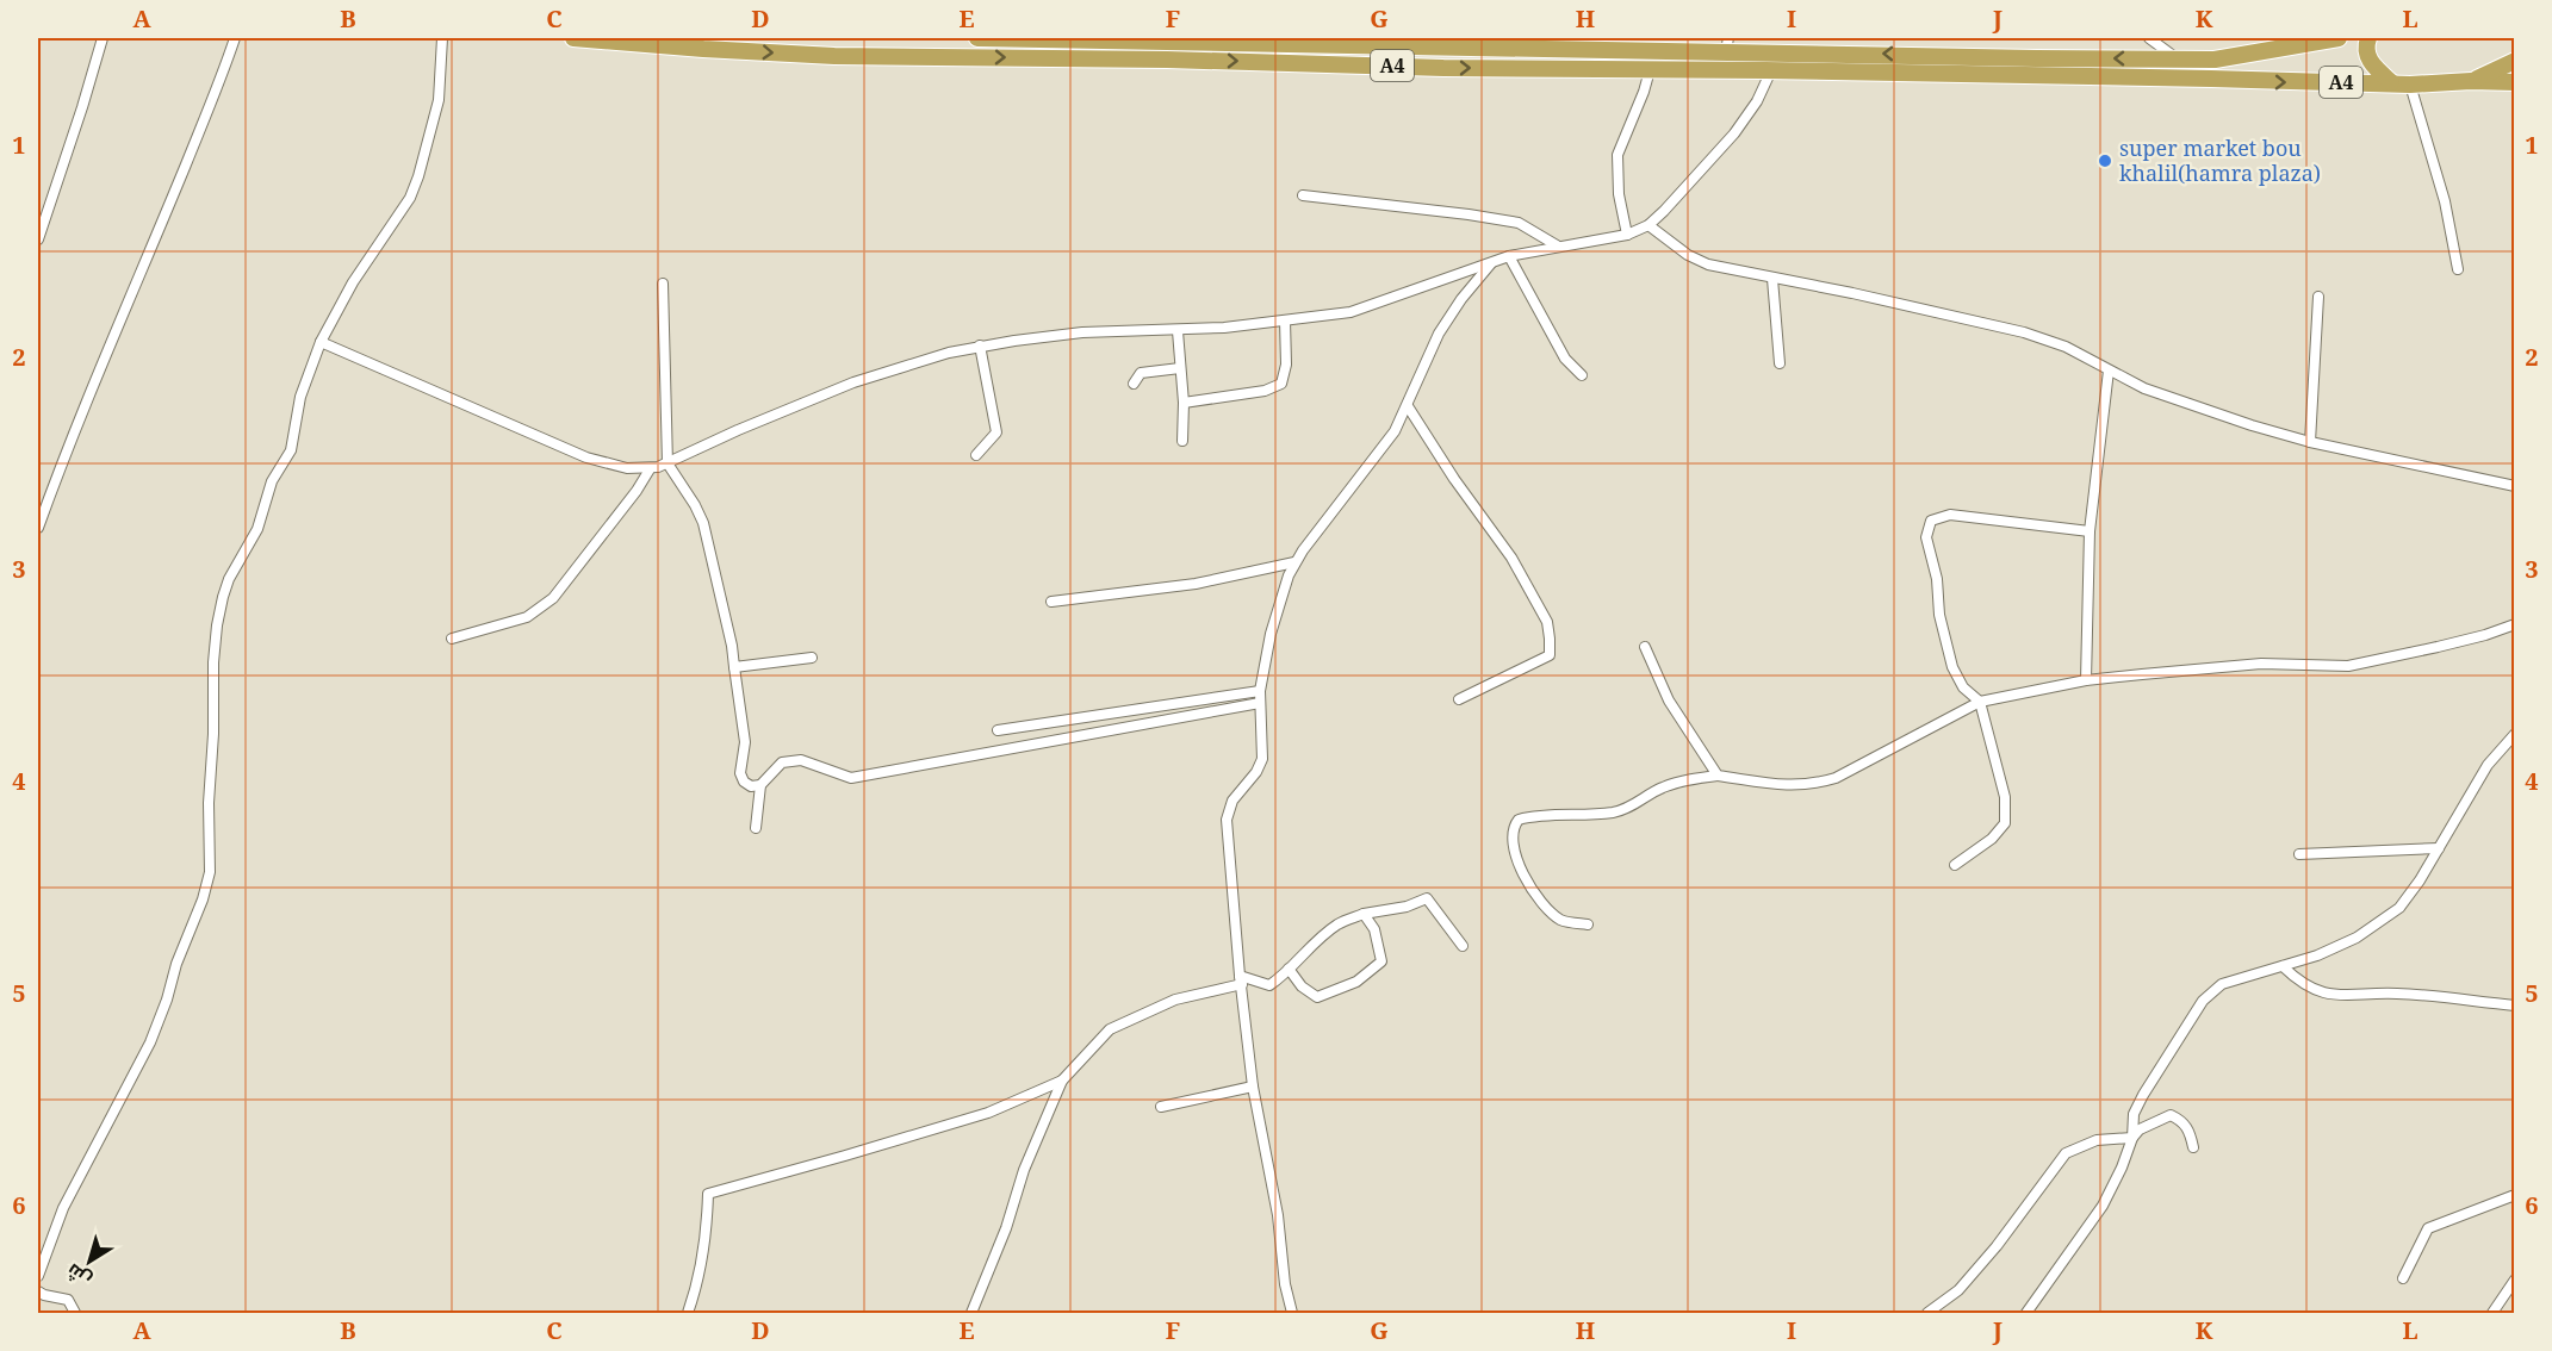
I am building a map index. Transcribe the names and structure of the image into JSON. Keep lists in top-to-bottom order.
{
  "streets": {
    "highway": ["A4"]
  },
  "places": ["super market bou khalil(hamra plaza)"],
  "north": "bottom left",
  "grid": {
    "columns": [
      "A",
      "B",
      "C",
      "D",
      "E",
      "F",
      "G",
      "H",
      "I",
      "J",
      "K",
      "L"
    ],
    "rows": [
      "1",
      "2",
      "3",
      "4",
      "5",
      "6"
    ]
  }
}
